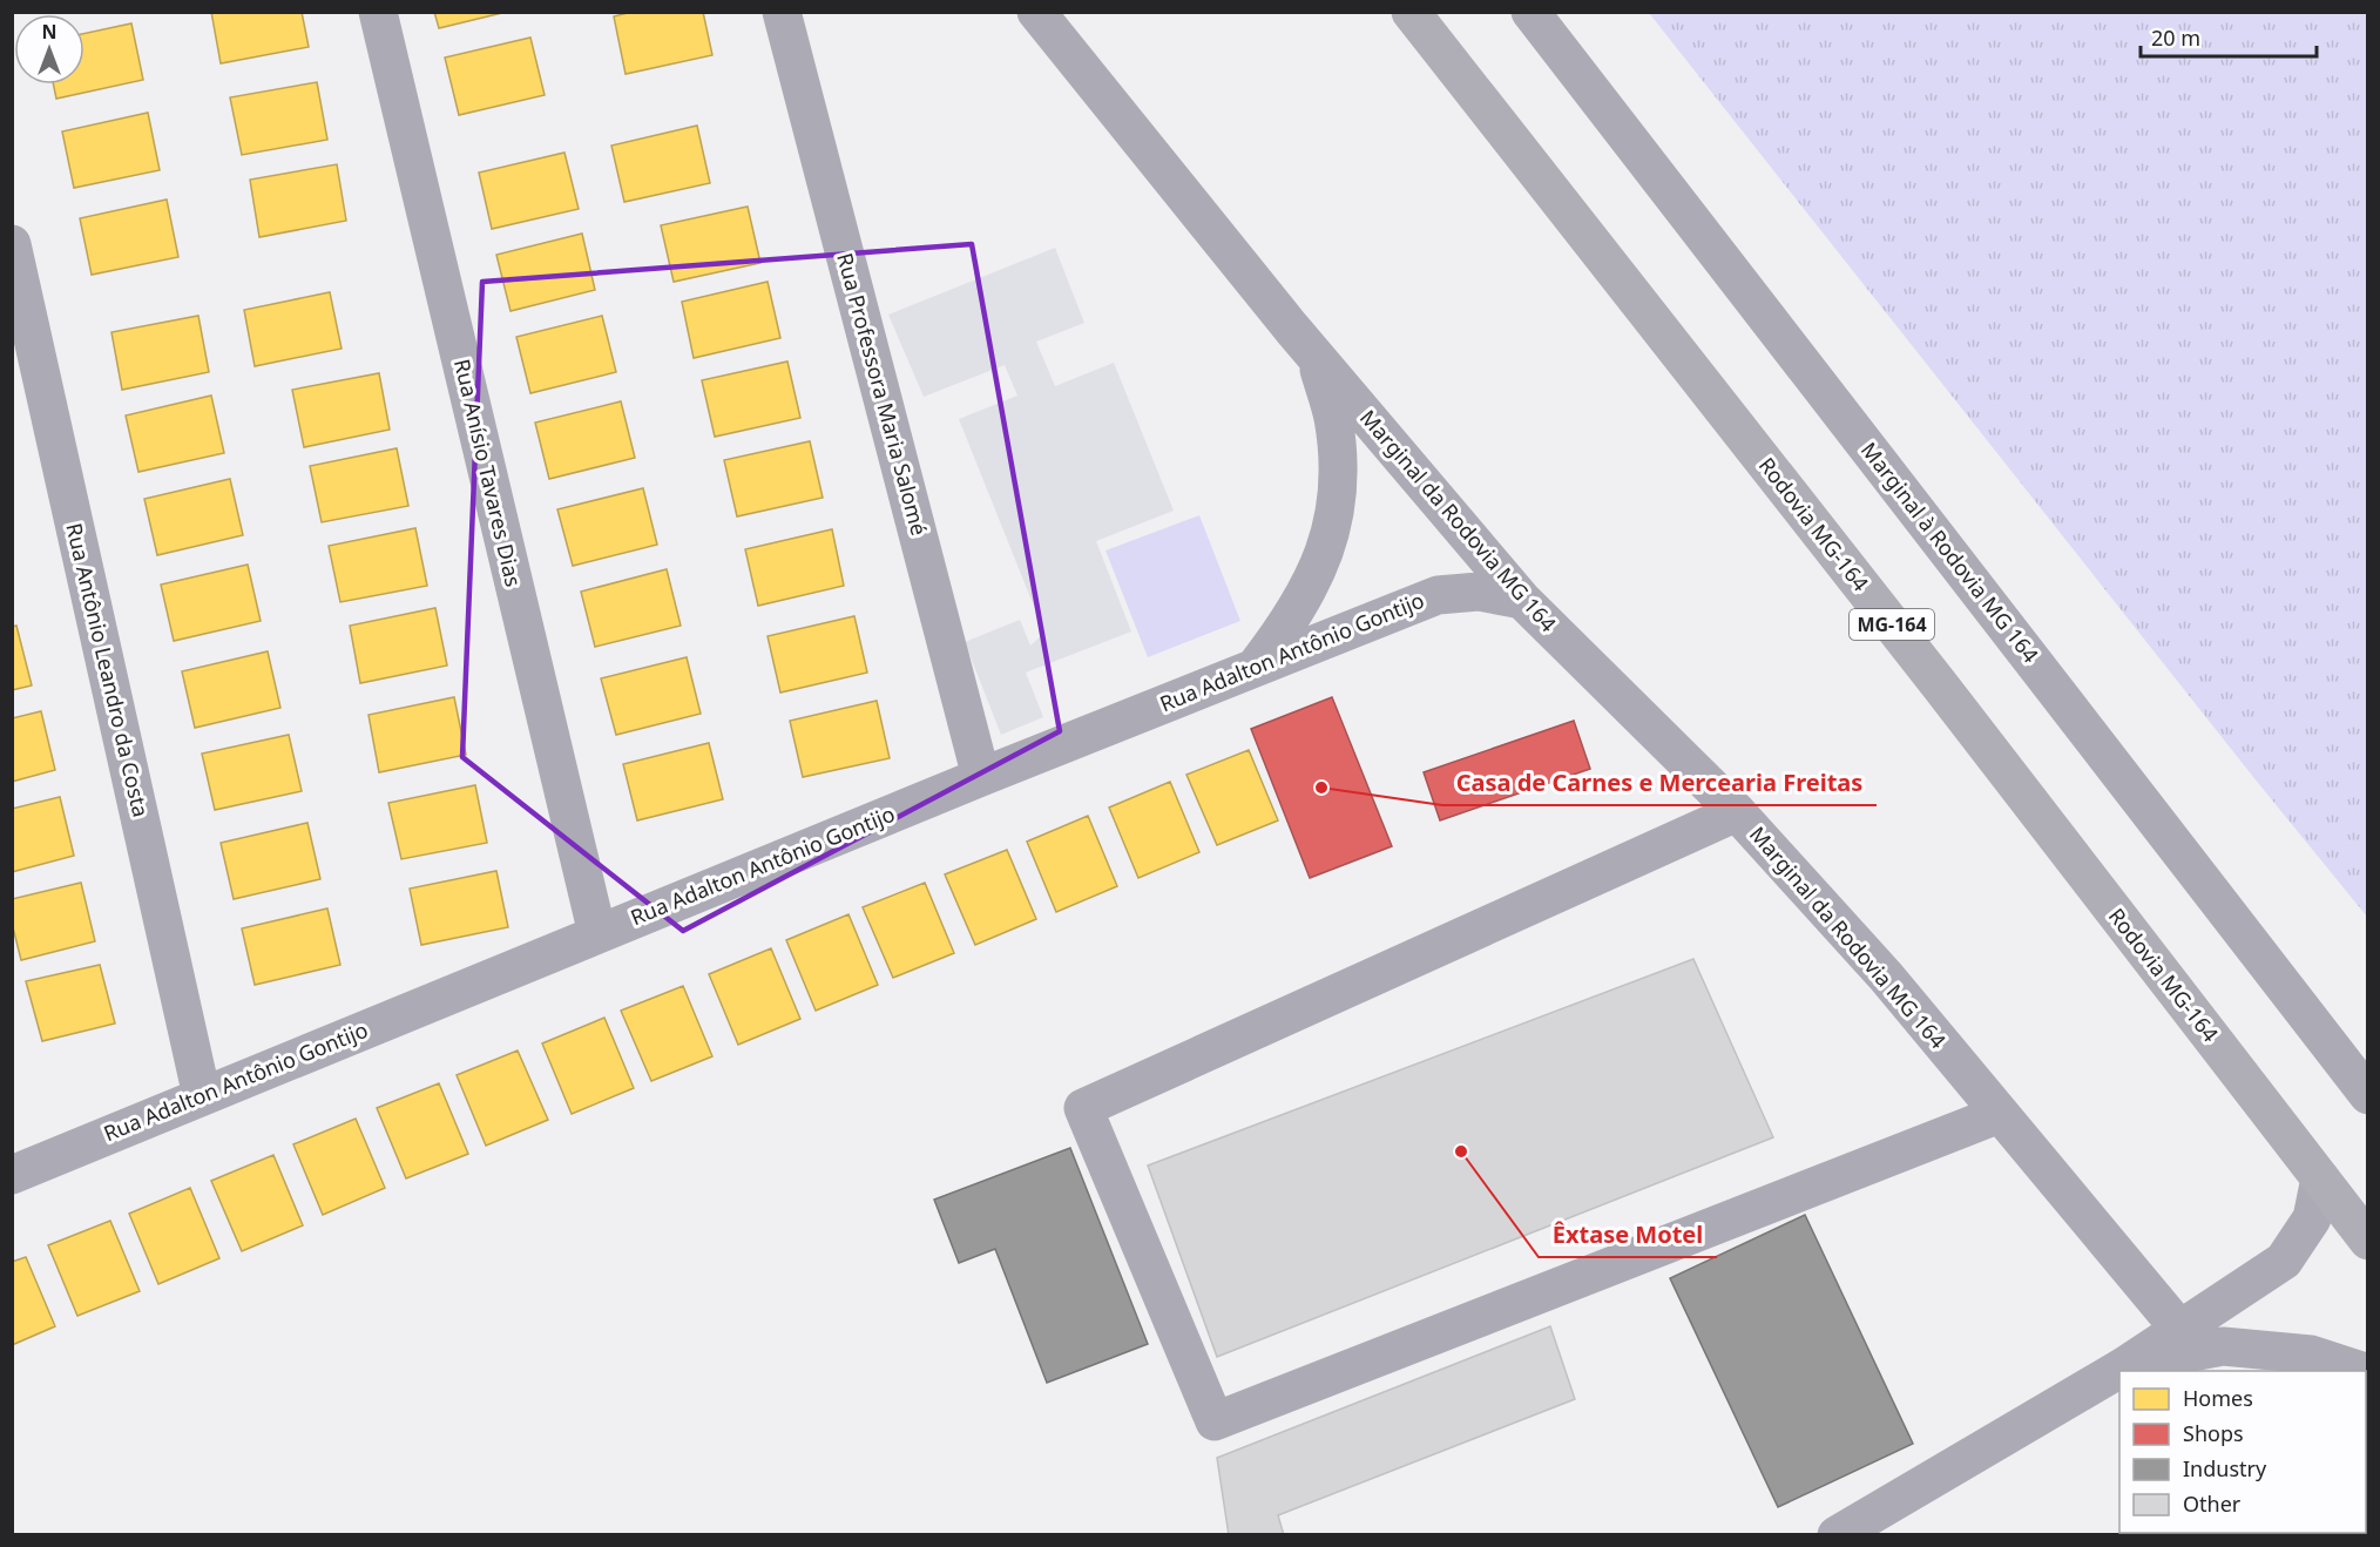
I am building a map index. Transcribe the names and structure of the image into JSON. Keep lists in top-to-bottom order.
{
  "streets": {
    "main road": ["Rodovia MG-164", "MG-164"],
    "street": [
      "Rua Professora Maria Salomé",
      "Rua Anísio Tavares Dias",
      "Marginal da Rodovia MG 164",
      "Marginal à Rodovia MG 164",
      "Rua Adalton Antônio Gontijo",
      "Rua Antônio Leandro da Costa"
    ]
  },
  "crossings": [
    ["Rua Professora Maria Salomé", "Rua Adalton Antônio Gontijo"],
    ["Rua Anísio Tavares Dias", "Rua Adalton Antônio Gontijo"],
    ["Marginal da Rodovia MG 164", "Rua Adalton Antônio Gontijo"],
    ["Rua Adalton Antônio Gontijo", "Rua Antônio Leandro da Costa"]
  ],
  "places": ["Casa de Carnes e Mercearia Freitas", "Êxtase Motel"],
  "legend": [
    "Homes",
    "Shops",
    "Industry",
    "Other"
  ],
  "scale_bar": "20 m",
  "north": "top"
}
